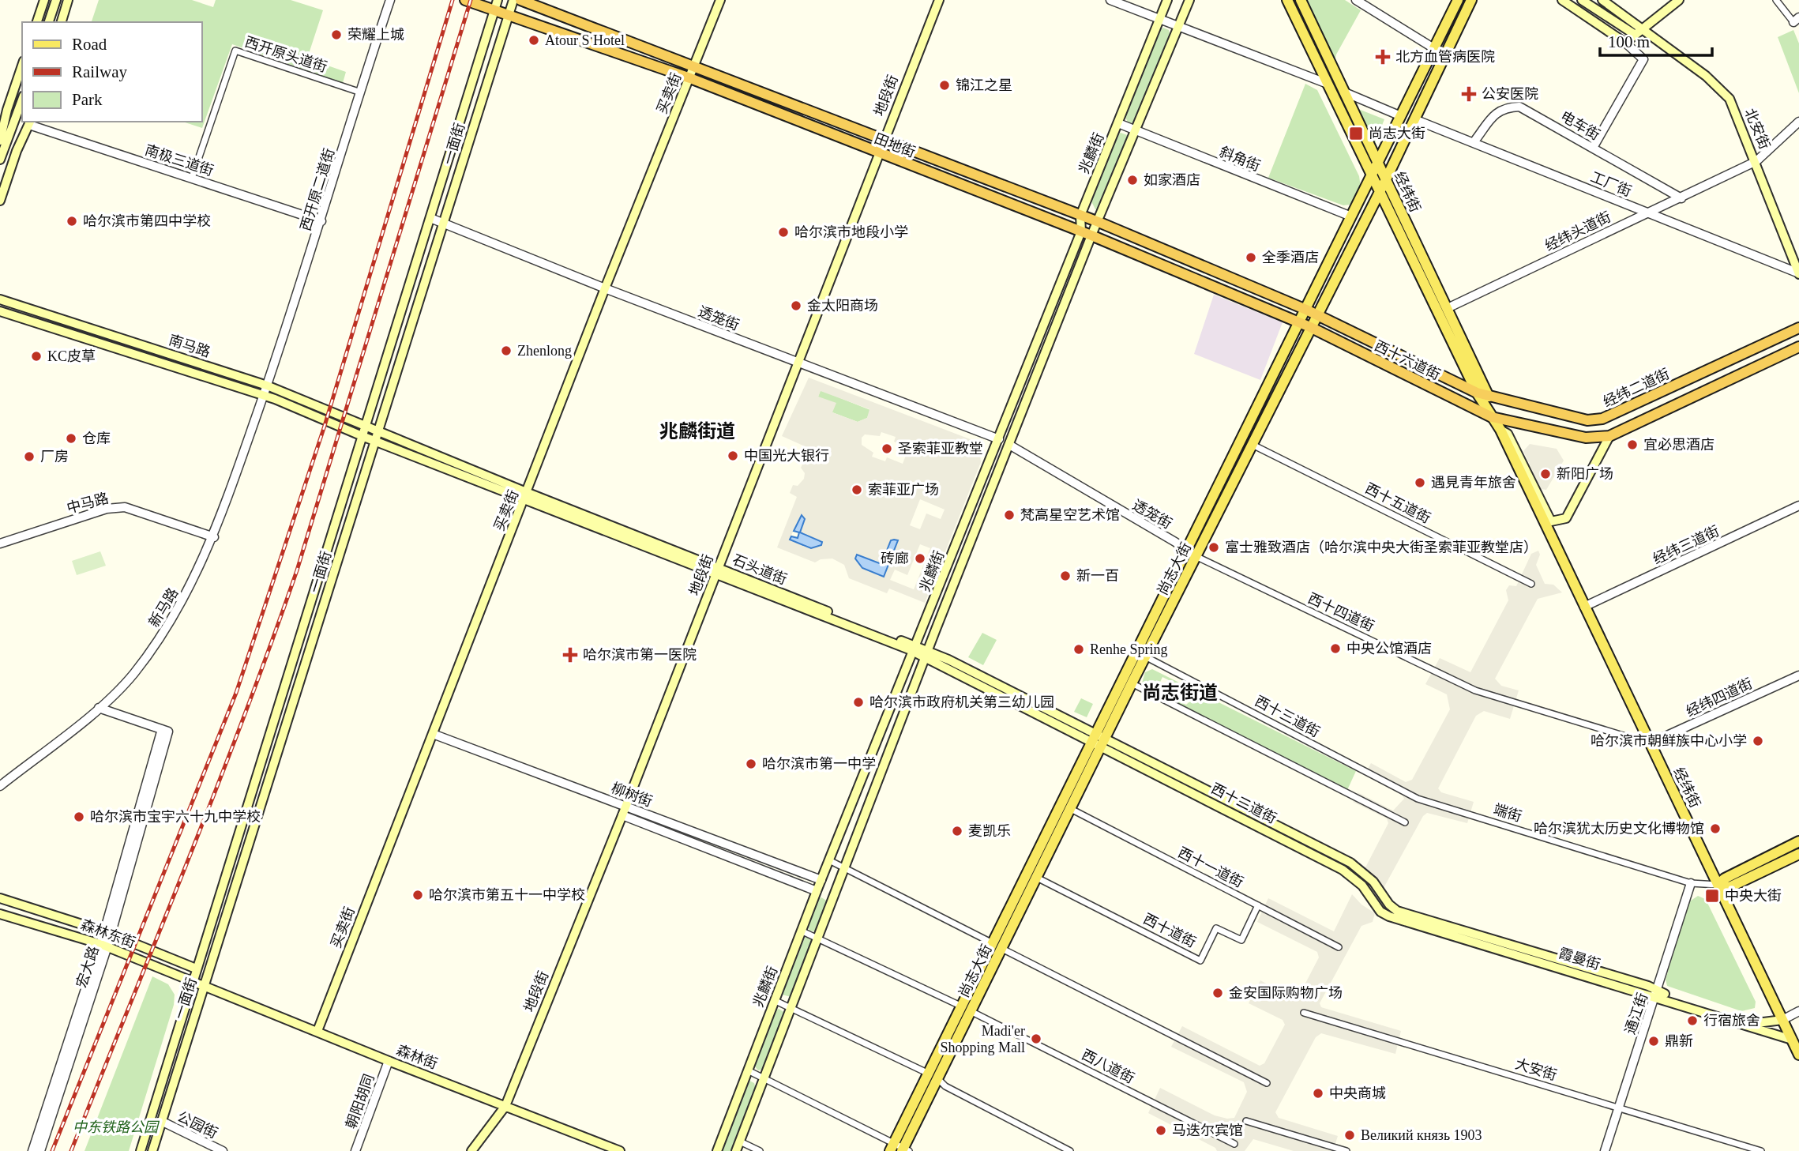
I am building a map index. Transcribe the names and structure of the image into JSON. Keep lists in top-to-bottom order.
{
  "streets": {
    "highway": ["田地街", "西十六道街", "经纬二道街"],
    "main road": [
      "买卖街",
      "地段街",
      "北安街",
      "一面街",
      "兆麟街",
      "经纬街",
      "南马路",
      "尚志大街",
      "石头道街",
      "西十二道街",
      "森林东街",
      "霞曼街",
      "森林街"
    ],
    "street": [
      "西开原头道街",
      "电车街",
      "斜角街",
      "南极三道街",
      "工厂街",
      "西开原二道街",
      "经纬头道街",
      "透笼街",
      "中马路",
      "西十五道街",
      "经纬三道街",
      "新马路",
      "西十四道街",
      "经纬四道街",
      "西十三道街",
      "柳树街",
      "端街",
      "西十一道街",
      "西十道街",
      "宏大路",
      "通江街",
      "西八道街",
      "大安街",
      "朝阳胡同",
      "公园街"
    ]
  },
  "crossings": [
    ["西开原头道街", "南极三道街"],
    ["西开原头道街", "西开原二道街"],
    ["买卖街", "田地街"],
    ["买卖街", "透笼街"],
    ["买卖街", "石头道街"],
    ["买卖街", "柳树街"],
    ["买卖街", "森林街"],
    ["地段街", "田地街"],
    ["地段街", "透笼街"],
    ["地段街", "石头道街"],
    ["地段街", "柳树街"],
    ["地段街", "森林街"],
    ["电车街", "工厂街"],
    ["电车街", "经纬头道街"],
    ["北安街", "工厂街"],
    ["北安街", "经纬头道街"],
    ["一面街", "田地街"],
    ["一面街", "透笼街"],
    ["一面街", "南马路"],
    ["一面街", "石头道街"],
    ["一面街", "森林东街"],
    ["一面街", "森林街"],
    ["一面街", "公园街"],
    ["田地街", "兆麟街"],
    ["田地街", "西十六道街"],
    ["田地街", "尚志大街"],
    ["兆麟街", "斜角街"],
    ["兆麟街", "透笼街"],
    ["兆麟街", "石头道街"],
    ["兆麟街", "柳树街"],
    ["兆麟街", "西八道街"],
    ["斜角街", "尚志大街"],
    ["南极三道街", "西开原二道街"],
    ["工厂街", "经纬头道街"],
    ["工厂街", "尚志大街"],
    ["西开原二道街", "南马路"],
    ["西开原二道街", "新马路"],
    ["经纬街", "经纬头道街"],
    ["经纬街", "西十六道街"],
    ["经纬街", "经纬二道街"],
    ["经纬街", "经纬三道街"],
    ["经纬街", "尚志大街"],
    ["经纬街", "西十四道街"],
    ["经纬街", "经纬四道街"],
    ["经纬街", "端街"],
    ["经纬街", "霞曼街"],
    ["透笼街", "尚志大街"],
    ["透笼街", "西十四道街"],
    ["南马路", "石头道街"],
    ["南马路", "新马路"],
    ["西十六道街", "经纬二道街"],
    ["西十六道街", "尚志大街"],
    ["中马路", "新马路"],
    ["西十五道街", "尚志大街"],
    ["尚志大街", "石头道街"],
    ["尚志大街", "西十四道街"],
    ["尚志大街", "西十三道街"],
    ["尚志大街", "西十二道街"],
    ["尚志大街", "西十一道街"],
    ["尚志大街", "西十道街"],
    ["尚志大街", "西八道街"],
    ["石头道街", "西十二道街"],
    ["新马路", "宏大路"],
    ["西十四道街", "经纬四道街"],
    ["西十三道街", "端街"],
    ["西十二道街", "霞曼街"],
    ["端街", "通江街"],
    ["西十一道街", "西十道街"],
    ["森林东街", "宏大路"],
    ["森林东街", "森林街"],
    ["霞曼街", "通江街"],
    ["通江街", "大安街"],
    ["森林街", "朝阳胡同"]
  ],
  "districts": ["兆麟街道", "尚志街道"],
  "parks": ["中东铁路公园"],
  "places": {
    "other": [
      "荣耀上城",
      "Atour S Hotel",
      "锦江之星",
      "如家酒店",
      "哈尔滨市第四中学校",
      "哈尔滨市地段小学",
      "全季酒店",
      "金太阳商场",
      "Zhenlong",
      "KC皮草",
      "仓库",
      "宜必思酒店",
      "圣索菲亚教堂",
      "中国光大银行",
      "厂房",
      "新阳广场",
      "遇見青年旅舍",
      "索菲亚广场",
      "梵高星空艺术馆",
      "富士雅致酒店（哈尔滨中央大街圣索菲亚教堂店）",
      "砖廊",
      "新一百",
      "中央公馆酒店",
      "Renhe Spring",
      "哈尔滨市政府机关第三幼儿园",
      "哈尔滨市朝鲜族中心小学",
      "哈尔滨市第一中学",
      "哈尔滨市宝宇六十九中学校",
      "哈尔滨犹太历史文化博物馆",
      "麦凯乐",
      "哈尔滨市第五十一中学校",
      "金安国际购物广场",
      "行宿旅舍",
      "Madi'er Shopping Mall",
      "鼎新",
      "中央商城",
      "马迭尔宾馆",
      "Великий князь 1903"
    ],
    "health": ["北方血管病医院", "公安医院", "哈尔滨市第一医院"],
    "transit": ["尚志大街", "中央大街"]
  },
  "legend": ["Road", "Railway", "Park"],
  "scale_bar": "100 m"
}
